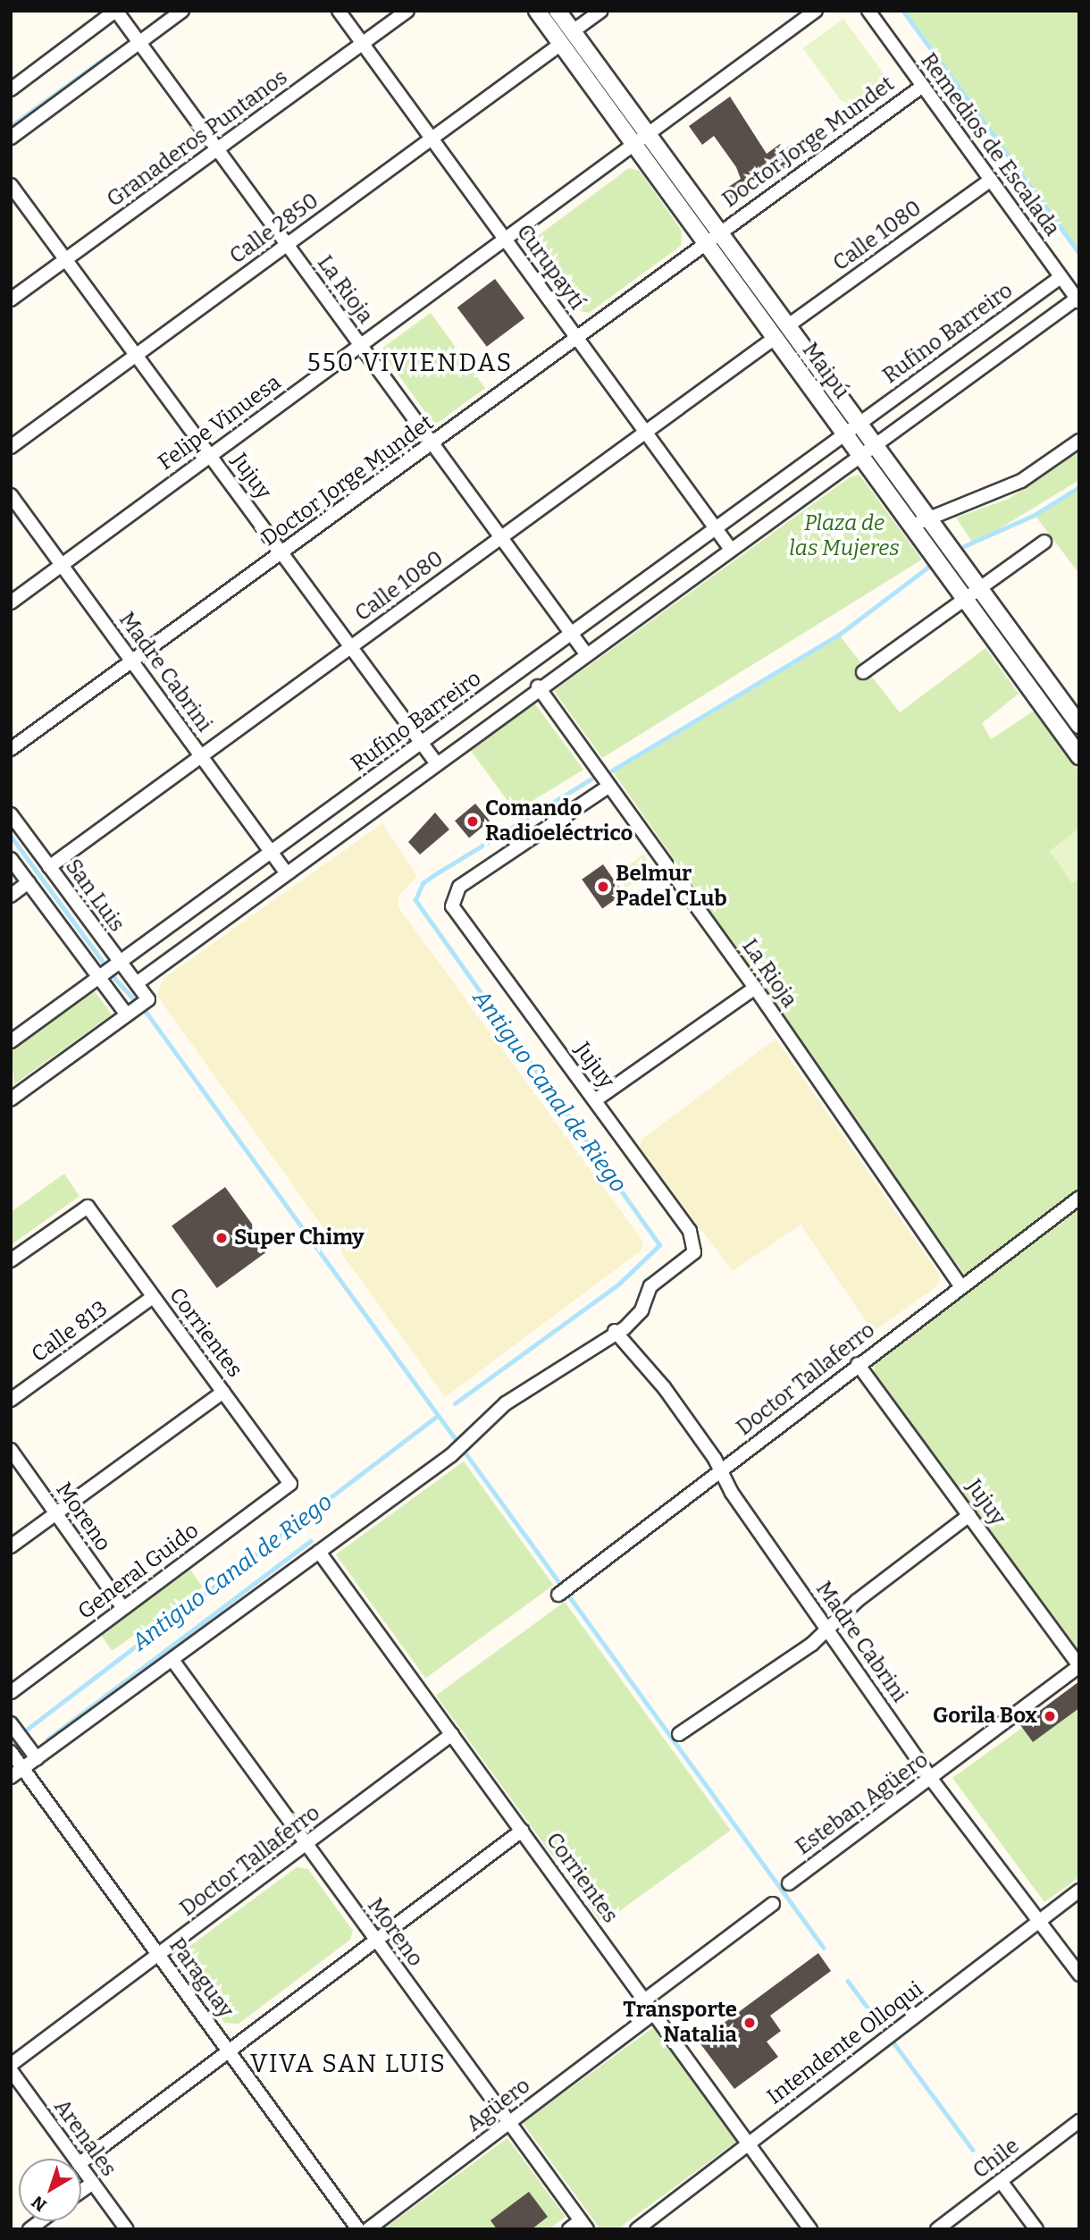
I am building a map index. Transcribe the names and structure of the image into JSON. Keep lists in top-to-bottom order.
{
  "streets": {
    "street": [
      "Granaderos Puntanos",
      "Doctor Jorge Mundet",
      "Remedios de Escalada",
      "Calle 2850",
      "Calle 1080",
      "Curupaytí",
      "La Rioja",
      "Rufino Barreiro",
      "Maipú",
      "Felipe Vinuesa",
      "Jujuy",
      "Madre Cabrini",
      "San Luis",
      "Calle 813",
      "Corrientes",
      "Doctor Tallaferro",
      "Moreno",
      "General Guido",
      "Esteban Agüero",
      "Paraguay",
      "Intendente Olloqui",
      "Agüero",
      "Arenales",
      "Chile"
    ]
  },
  "crossings": [
    ["Granaderos Puntanos", "Curupaytí"],
    ["Granaderos Puntanos", "La Rioja"],
    ["Granaderos Puntanos", "Jujuy"],
    ["Doctor Jorge Mundet", "Remedios de Escalada"],
    ["Doctor Jorge Mundet", "Curupaytí"],
    ["Doctor Jorge Mundet", "La Rioja"],
    ["Doctor Jorge Mundet", "Maipú"],
    ["Doctor Jorge Mundet", "Jujuy"],
    ["Doctor Jorge Mundet", "Madre Cabrini"],
    ["Remedios de Escalada", "Calle 1080"],
    ["Remedios de Escalada", "Rufino Barreiro"],
    ["Calle 2850", "Curupaytí"],
    ["Calle 2850", "La Rioja"],
    ["Calle 2850", "Maipú"],
    ["Calle 2850", "Jujuy"],
    ["Calle 1080", "Curupaytí"],
    ["Calle 1080", "La Rioja"],
    ["Calle 1080", "Maipú"],
    ["Calle 1080", "Jujuy"],
    ["Calle 1080", "Madre Cabrini"],
    ["Calle 1080", "San Luis"],
    ["Curupaytí", "Rufino Barreiro"],
    ["Curupaytí", "Felipe Vinuesa"],
    ["La Rioja", "Rufino Barreiro"],
    ["La Rioja", "Felipe Vinuesa"],
    ["La Rioja", "Jujuy"],
    ["La Rioja", "Doctor Tallaferro"],
    ["Rufino Barreiro", "Maipú"],
    ["Rufino Barreiro", "Jujuy"],
    ["Rufino Barreiro", "Madre Cabrini"],
    ["Rufino Barreiro", "San Luis"],
    ["Maipú", "Felipe Vinuesa"],
    ["Felipe Vinuesa", "Jujuy"],
    ["Felipe Vinuesa", "Madre Cabrini"],
    ["Jujuy", "Madre Cabrini"],
    ["Jujuy", "Doctor Tallaferro"],
    ["Jujuy", "Esteban Agüero"],
    ["Madre Cabrini", "Doctor Tallaferro"],
    ["Madre Cabrini", "Esteban Agüero"],
    ["Madre Cabrini", "Intendente Olloqui"],
    ["Calle 813", "Corrientes"],
    ["Corrientes", "Doctor Tallaferro"],
    ["Corrientes", "General Guido"],
    ["Corrientes", "Intendente Olloqui"],
    ["Corrientes", "Agüero"],
    ["Doctor Tallaferro", "Moreno"],
    ["Doctor Tallaferro", "Paraguay"],
    ["Moreno", "General Guido"],
    ["Moreno", "Agüero"]
  ],
  "districts": ["550 VIVIENDAS", "VIVA SAN LUIS"],
  "water": ["Antiguo Canal de Riego"],
  "parks": ["Plaza de las Mujeres"],
  "places": [
    "Comando Radioeléctrico",
    "Belmur Padel CLub",
    "Super Chimy",
    "Gorila Box",
    "Transporte Natalia"
  ],
  "north": "bottom left"
}
